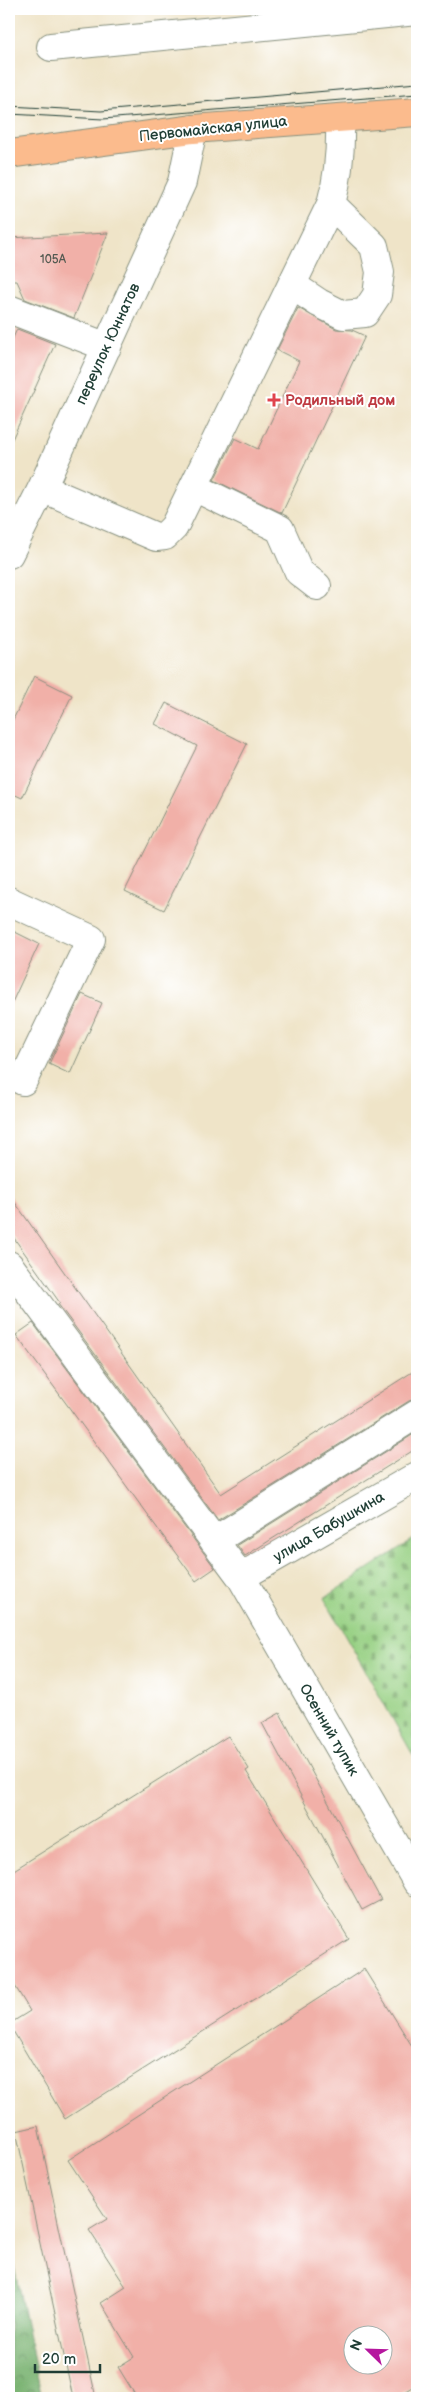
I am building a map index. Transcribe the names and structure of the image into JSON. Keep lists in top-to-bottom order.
{
  "streets": {
    "main road": ["Первомайская улица"],
    "street": ["переулок Юннатов", "улица Бабушкина", "Осенний тупик"]
  },
  "crossings": [
    ["Первомайская улица", "переулок Юннатов"],
    ["улица Бабушкина", "Осенний тупик"]
  ],
  "places": {
    "health": ["Родильный дом"]
  },
  "house_numbers": ["105А"],
  "scale_bar": "20 m",
  "north": "top left"
}
